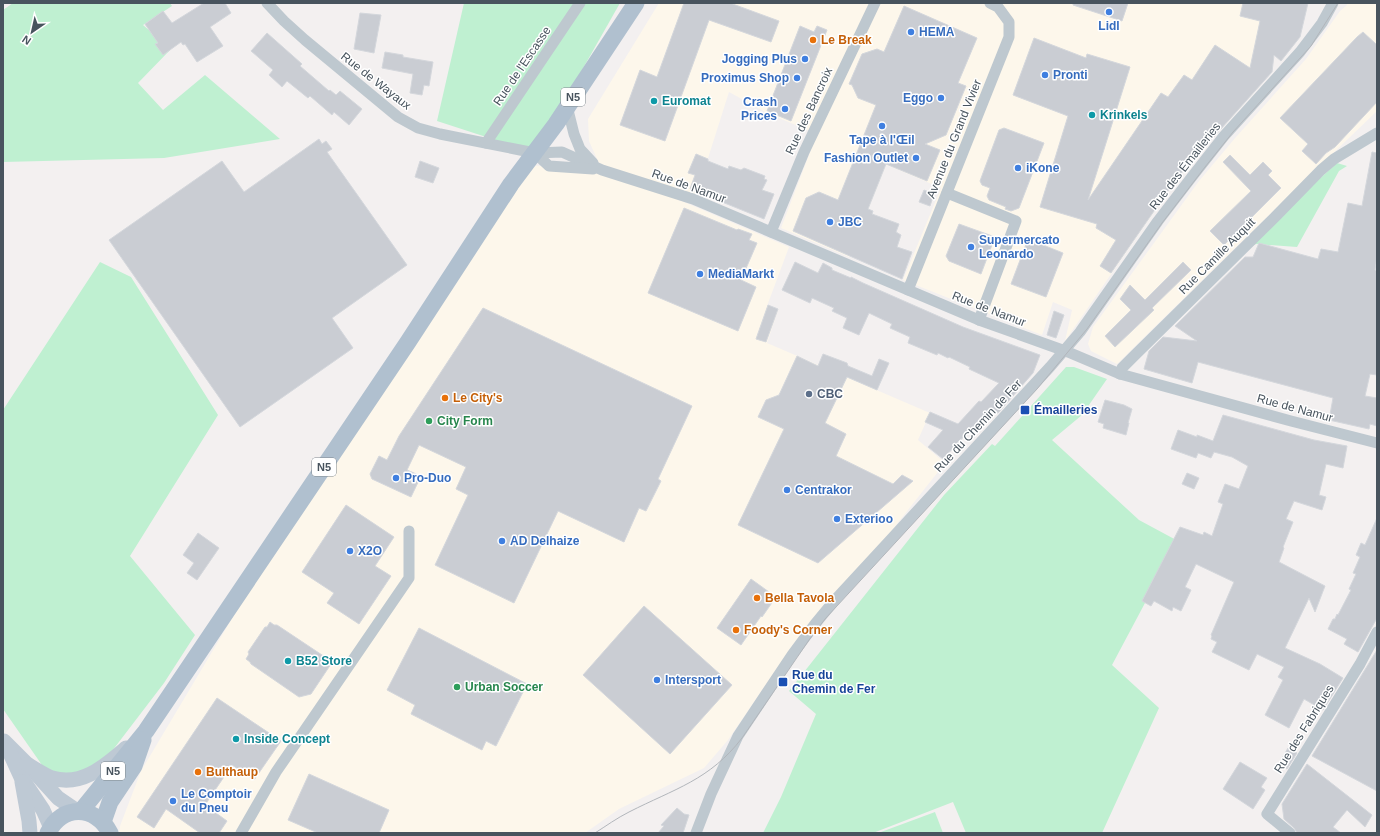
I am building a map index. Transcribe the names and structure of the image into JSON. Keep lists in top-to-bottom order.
{
  "streets": {
    "main road": ["N5"],
    "street": [
      "Rue de l'Escasse",
      "Rue de Wayaux",
      "Rue des Bancroix",
      "Avenue du Grand Vivier",
      "Rue des Émailleries",
      "Rue de Namur",
      "Rue Camille Auquit",
      "Rue du Chemin de Fer",
      "Rue des Fabriques"
    ]
  },
  "crossings": [
    ["Rue de l'Escasse", "Rue de Wayaux"],
    ["Rue de Wayaux", "N5"],
    ["Rue de Wayaux", "Rue de Namur"],
    ["N5", "Rue de Namur"],
    ["Rue des Bancroix", "Rue de Namur"],
    ["Avenue du Grand Vivier", "Rue de Namur"],
    ["Rue des Émailleries", "Rue de Namur"],
    ["Rue des Émailleries", "Rue du Chemin de Fer"],
    ["Rue de Namur", "Rue Camille Auquit"],
    ["Rue de Namur", "Rue du Chemin de Fer"]
  ],
  "places": {
    "other": [
      "Lidl",
      "HEMA",
      "Le Break",
      "Jogging Plus",
      "Pronti",
      "Proximus Shop",
      "Eggo",
      "Euromat",
      "Crash Prices",
      "Krinkels",
      "Tape à l'Œil",
      "Fashion Outlet",
      "iKone",
      "JBC",
      "Supermercato Leonardo",
      "MediaMarkt",
      "CBC",
      "Le City's",
      "City Form",
      "Pro-Duo",
      "Centrakor",
      "Exterioo",
      "AD Delhaize",
      "X2O",
      "Bella Tavola",
      "Foody's Corner",
      "B52 Store",
      "Intersport",
      "Urban Soccer",
      "Inside Concept",
      "Bulthaup",
      "Le Comptoir du Pneu"
    ],
    "transit": ["Émailleries", "Rue du Chemin de Fer"]
  },
  "north": "bottom left"
}
